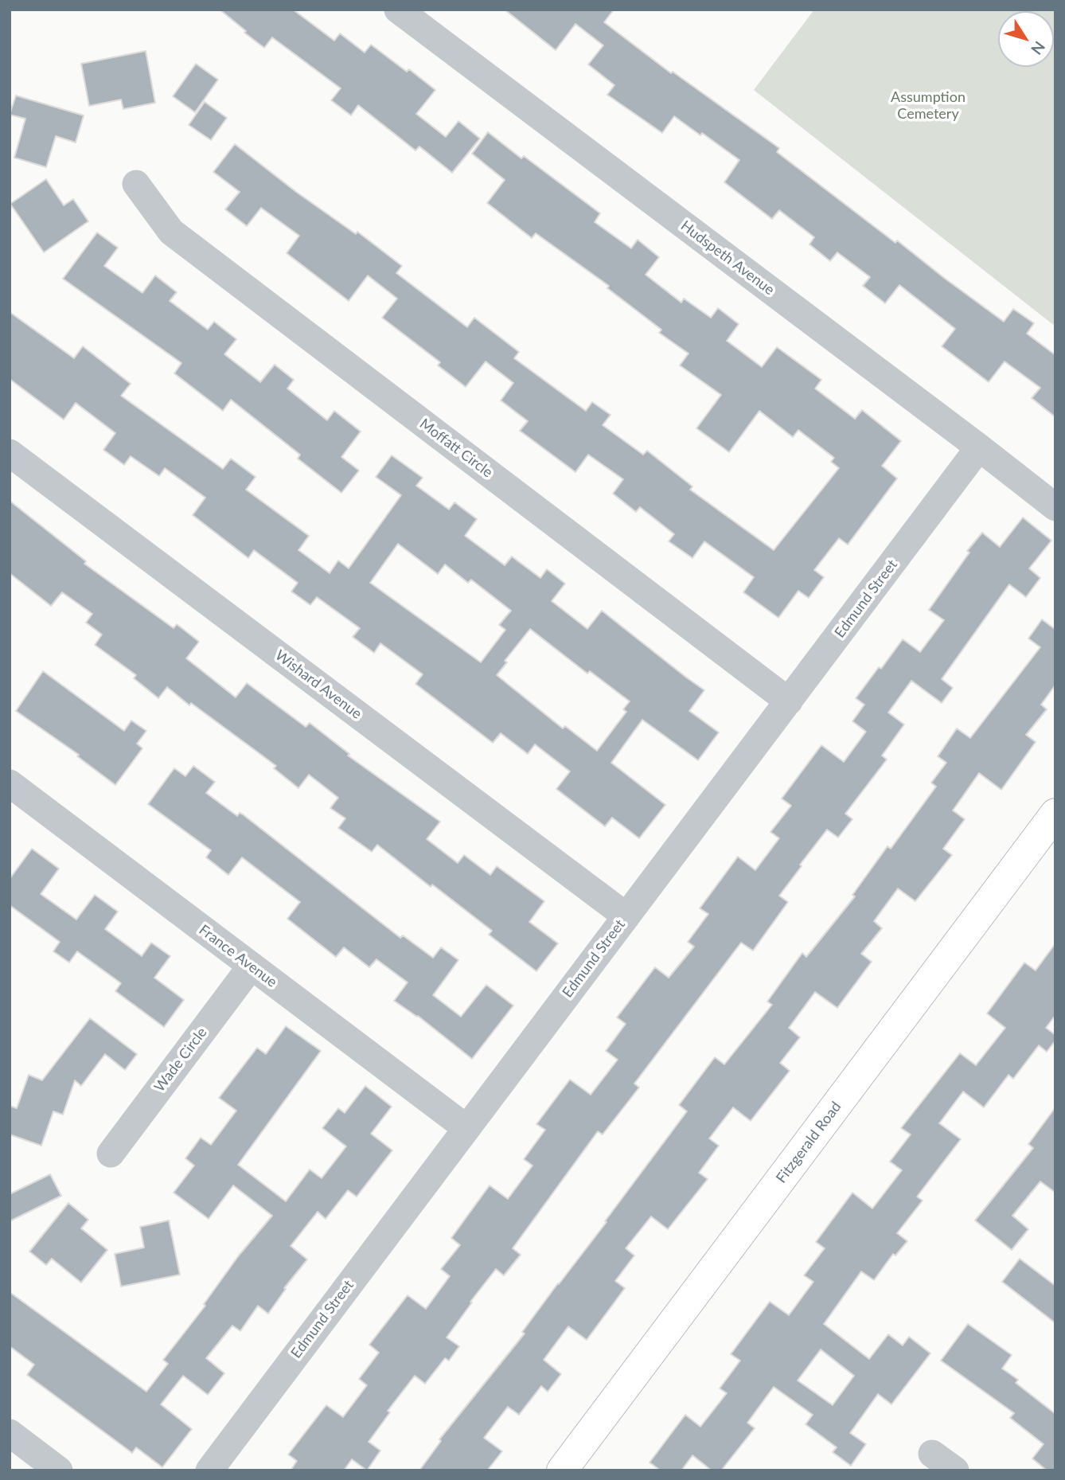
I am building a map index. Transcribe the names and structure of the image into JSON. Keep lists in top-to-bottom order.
{
  "streets": {
    "main road": ["Fitzgerald Road"],
    "street": [
      "Hudspeth Avenue",
      "Moffatt Circle",
      "Edmund Street",
      "Wishard Avenue",
      "France Avenue",
      "Wade Circle"
    ]
  },
  "crossings": [
    ["Hudspeth Avenue", "Edmund Street"],
    ["Moffatt Circle", "Edmund Street"],
    ["Edmund Street", "Wishard Avenue"],
    ["Edmund Street", "France Avenue"],
    ["France Avenue", "Wade Circle"]
  ],
  "parks": ["Assumption Cemetery"],
  "north": "bottom right"
}
